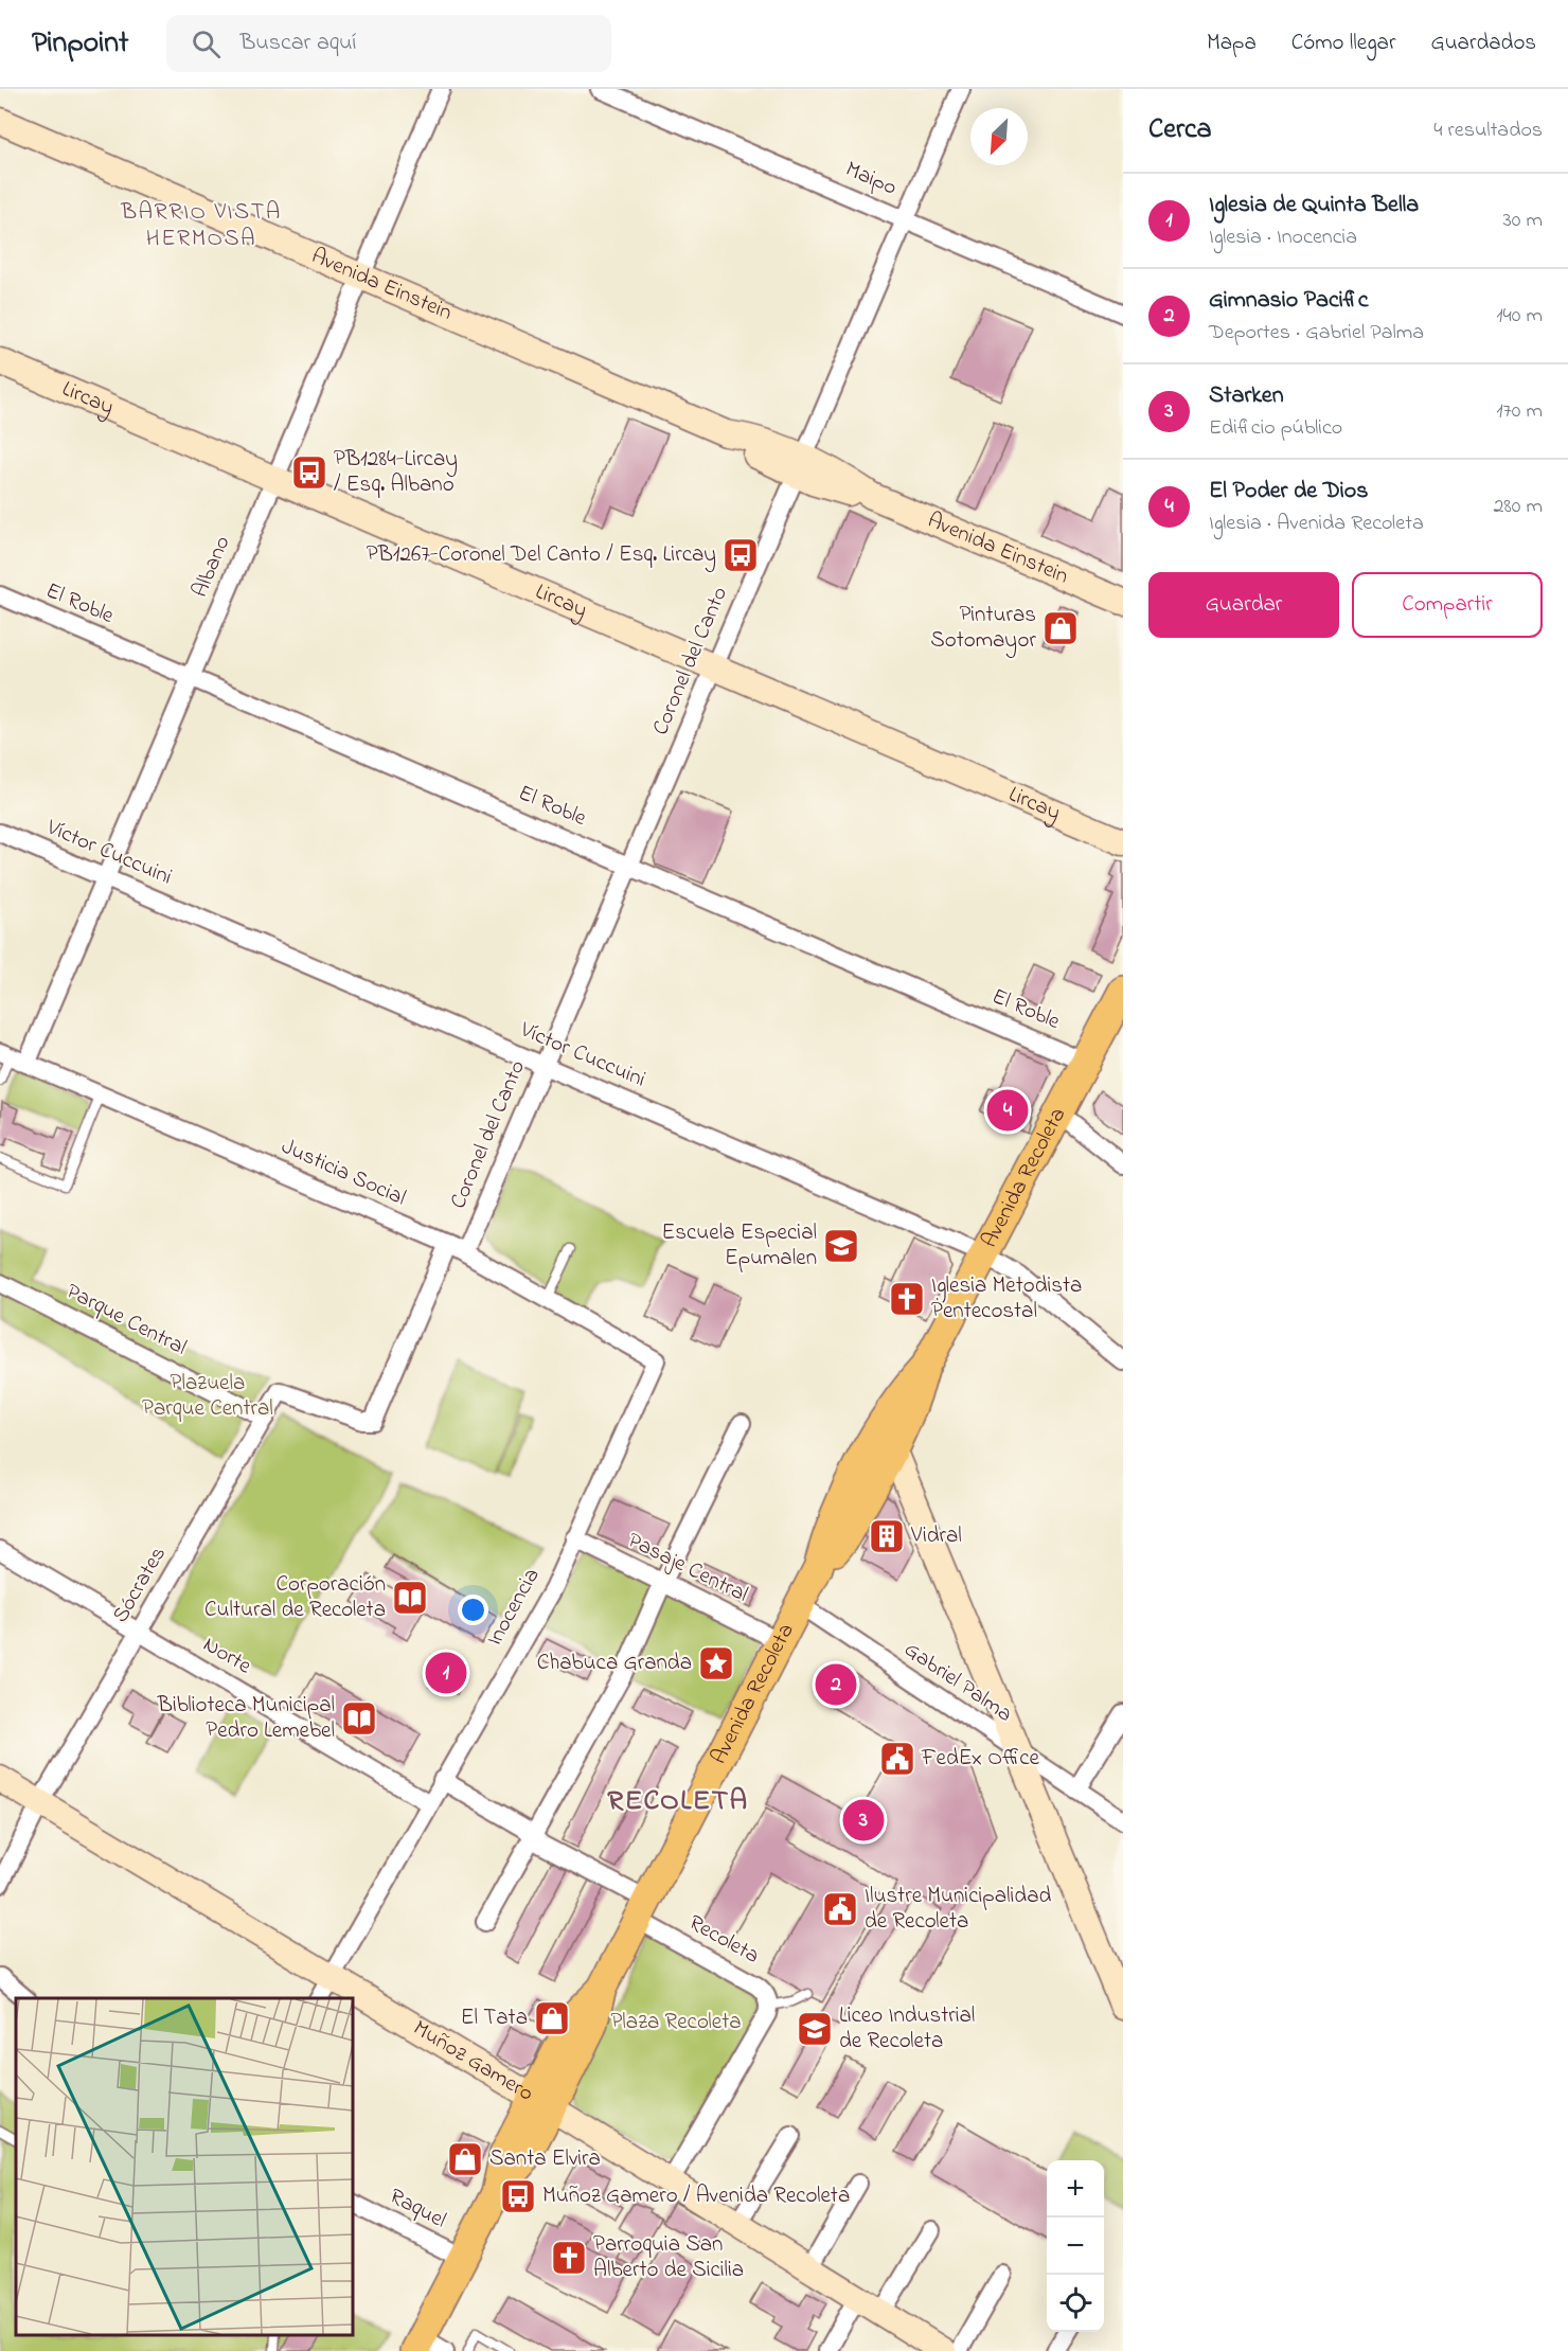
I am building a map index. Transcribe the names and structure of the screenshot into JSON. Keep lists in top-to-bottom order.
{
  "streets": {
    "main road": ["Avenida Recoleta"],
    "street": [
      "Maipo",
      "Avenida Einstein",
      "Lircay",
      "Albano",
      "El Roble",
      "Coronel del Canto",
      "Víctor Cuccuini",
      "Justicia Social",
      "Parque Central",
      "Pasaje Central",
      "Sócrates",
      "Inocencia",
      "Norte",
      "Gabriel Palma",
      "Recoleta",
      "Muñoz Gamero",
      "Raquel"
    ]
  },
  "crossings": [
    ["Maipo", "Coronel del Canto"],
    ["Avenida Einstein", "Albano"],
    ["Avenida Einstein", "Coronel del Canto"],
    ["Lircay", "Albano"],
    ["Lircay", "Coronel del Canto"],
    ["Albano", "El Roble"],
    ["Albano", "Víctor Cuccuini"],
    ["Albano", "Justicia Social"],
    ["El Roble", "Coronel del Canto"],
    ["El Roble", "Avenida Recoleta"],
    ["Coronel del Canto", "Víctor Cuccuini"],
    ["Coronel del Canto", "Justicia Social"],
    ["Víctor Cuccuini", "Avenida Recoleta"],
    ["Justicia Social", "Sócrates"],
    ["Justicia Social", "Inocencia"],
    ["Avenida Recoleta", "Pasaje Central"],
    ["Avenida Recoleta", "Gabriel Palma"],
    ["Avenida Recoleta", "Recoleta"],
    ["Avenida Recoleta", "Muñoz Gamero"],
    ["Avenida Recoleta", "Raquel"],
    ["Parque Central", "Sócrates"],
    ["Pasaje Central", "Inocencia"],
    ["Sócrates", "Norte"],
    ["Sócrates", "Muñoz Gamero"],
    ["Inocencia", "Norte"],
    ["Inocencia", "Muñoz Gamero"]
  ],
  "districts": ["BARRIO VISTA HERMOSA", "RECOLETA"],
  "parks": ["Plazuela Parque Central", "Plaza Recoleta"],
  "places": {
    "bus stop": ["PB1284-Lircay / Esq. Albano", "PB1267-Coronel Del Canto / Esq. Lircay", "Muñoz Gamero / Avenida Recoleta"],
    "shop": ["Pinturas Sotomayor", "El Tata", "Santa Elvira"],
    "school or university": ["Escuela Especial Epumalen", "Liceo Industrial de Recoleta"],
    "church": ["Iglesia Metodista Pentecostal", "Parroquia San Alberto de Sicilia"],
    "building": ["Vidral"],
    "library": ["Corporación Cultural de Recoleta", "Biblioteca Municipal Pedro Lemebel"],
    "place": ["Chabuca Granda"],
    "public building": ["FedEx Office", "Ilustre Municipalidad de Recoleta"]
  },
  "north": "bottom left",
  "page": {
    "header": "Pinpoint",
    "search": "Buscar aquí",
    "nav": ["Mapa", "Cómo llegar", "Guardados"],
    "heading": ["Cerca", "4 resultados"],
    "list": [
      {
        "mark": "1",
        "name": "Iglesia de Quinta Bella",
        "note": "Iglesia · Inocencia",
        "value": "30 m"
      },
      {
        "mark": "2",
        "name": "Gimnasio Pacific",
        "note": "Deportes · Gabriel Palma",
        "value": "140 m"
      },
      {
        "mark": "3",
        "name": "Starken",
        "note": "Edificio público",
        "value": "170 m"
      },
      {
        "mark": "4",
        "name": "El Poder de Dios",
        "note": "Iglesia · Avenida Recoleta",
        "value": "280 m"
      }
    ],
    "buttons": ["Guardar", "Compartir"],
    "pins": [
      "4",
      "1",
      "2",
      "3"
    ],
    "map_buttons": ["+", "−"]
  }
}
